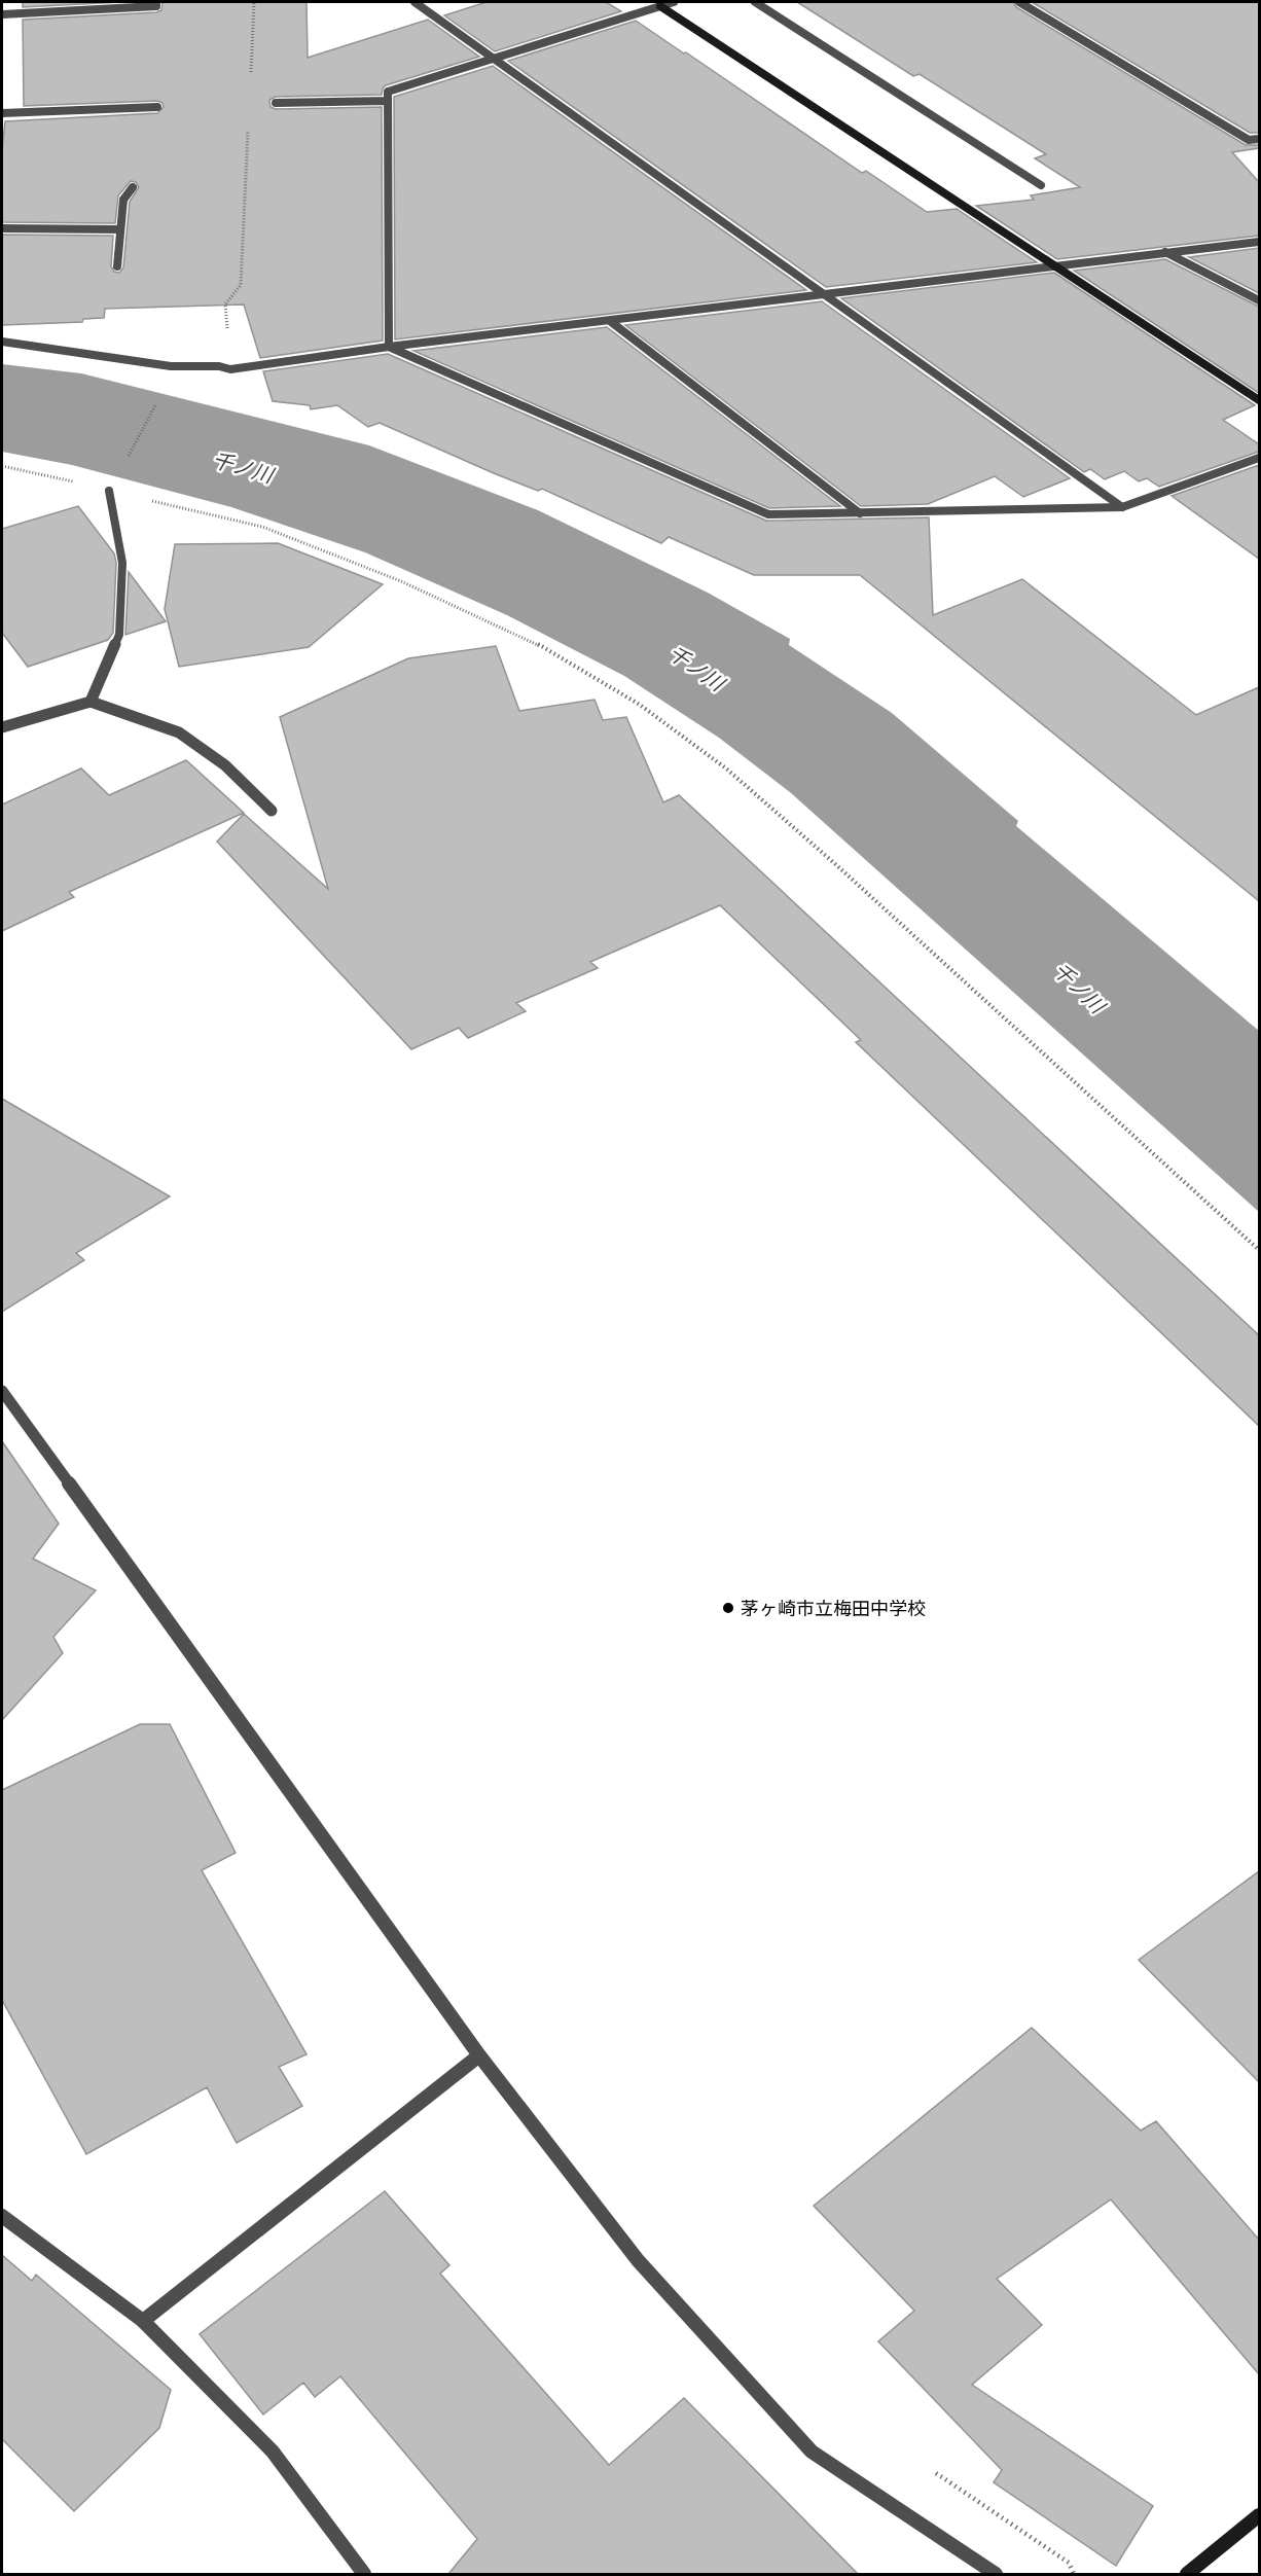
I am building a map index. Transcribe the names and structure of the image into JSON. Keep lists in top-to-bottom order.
{
  "water": ["千ノ川"],
  "places": ["茅ヶ崎市立梅田中学校"]
}
